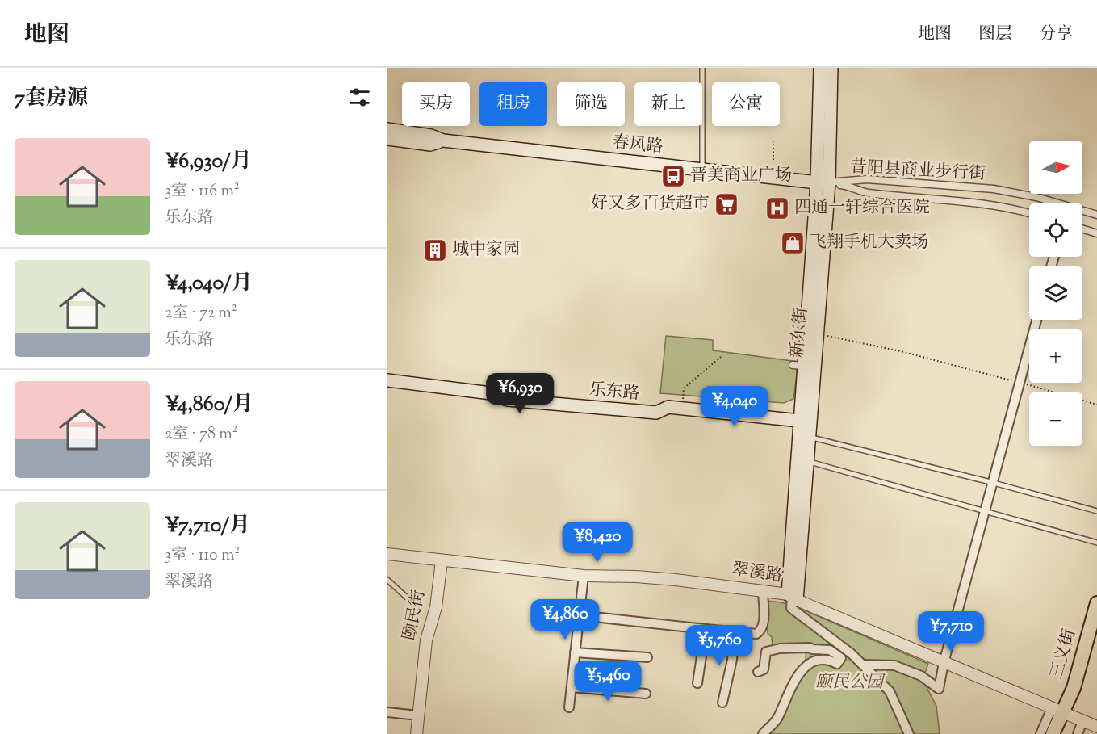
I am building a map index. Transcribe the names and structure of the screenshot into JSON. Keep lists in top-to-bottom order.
{
  "streets": {
    "main road": [
      "春风路",
      "新东街",
      "乐东路",
      "三义街"
    ],
    "street": ["昔阳县商业步行街", "翠溪路", "颐民街"]
  },
  "crossings": [
    ["春风路", "昔阳县商业步行街"],
    ["春风路", "新东街"],
    ["昔阳县商业步行街", "新东街"],
    ["新东街", "乐东路"],
    ["新东街", "翠溪路"],
    ["翠溪路", "颐民街"],
    ["翠溪路", "三义街"]
  ],
  "parks": ["颐民公园"],
  "places": {
    "bus stop": ["晋美商业广场"],
    "supermarket": ["好又多百货超市"],
    "hospital": ["四通一轩综合医院"],
    "shop": ["飞翔手机大卖场"],
    "building": ["城中家园"]
  },
  "north": "right",
  "page": {
    "header": "地图",
    "nav": ["地图", "图层", "分享"],
    "heading": "7套房源",
    "chip": [
      "买房",
      "租房",
      "筛选",
      "新上",
      "公寓"
    ],
    "list": [
      {
        "name": "¥6,930/月",
        "note": "3室 · 116 m² · 乐东路"
      },
      {
        "name": "¥4,040/月",
        "note": "2室 · 72 m² · 乐东路"
      },
      {
        "name": "¥4,860/月",
        "note": "2室 · 78 m² · 翠溪路"
      },
      {
        "name": "¥7,710/月",
        "note": "3室 · 110 m² · 翠溪路"
      }
    ],
    "map_buttons": ["+", "−"],
    "price": [
      "¥6,930",
      "¥4,040",
      "¥8,420",
      "¥4,860",
      "¥7,710",
      "¥5,760",
      "¥5,460"
    ]
  }
}
